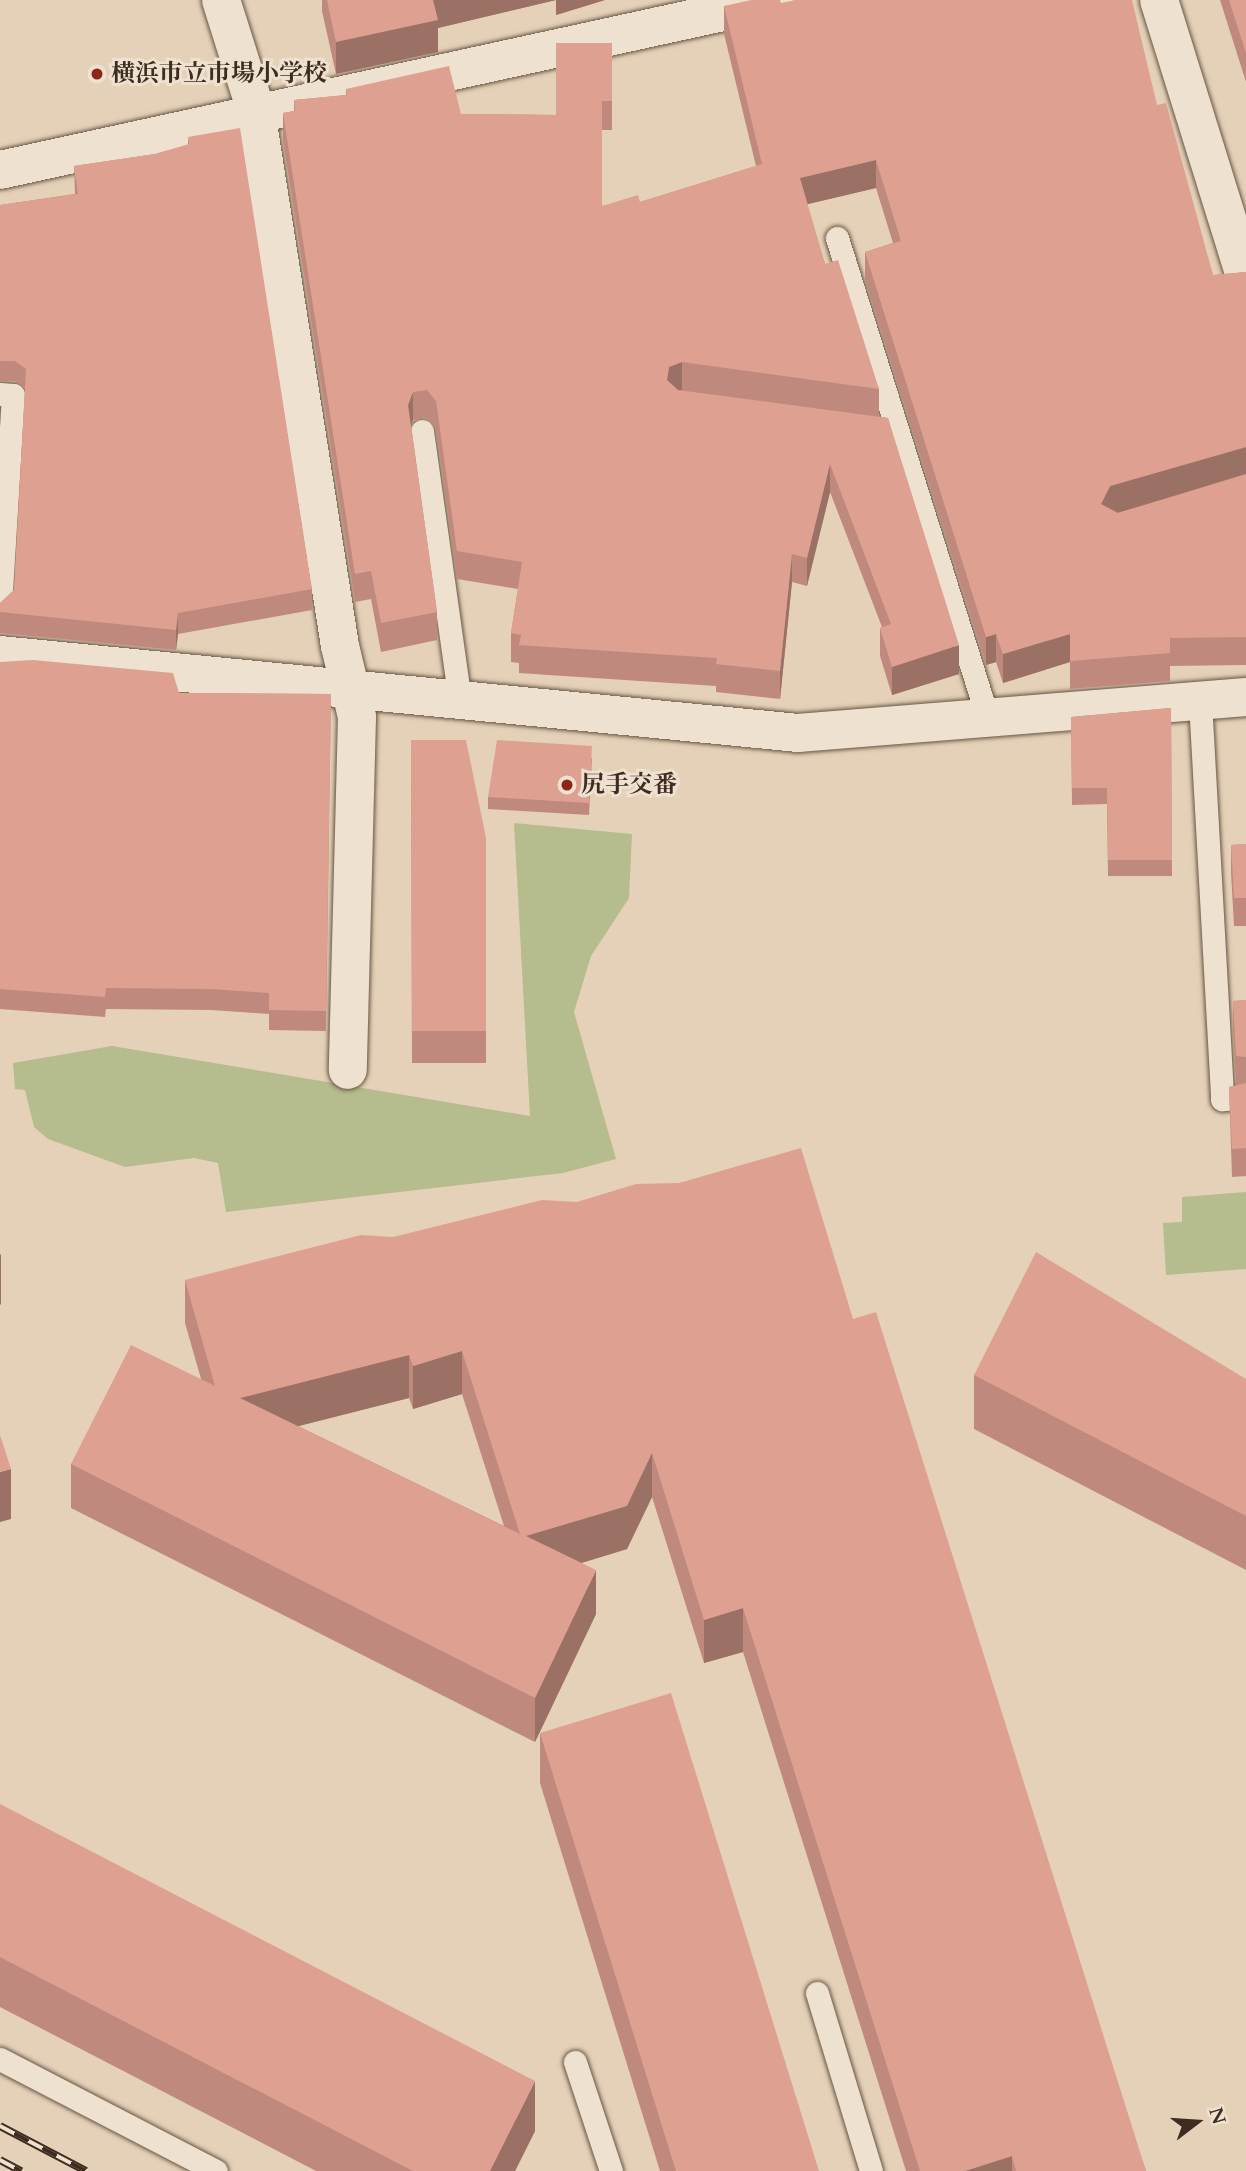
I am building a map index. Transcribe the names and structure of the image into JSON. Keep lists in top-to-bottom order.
{
  "places": ["横浜市立市場小学校", "尻手交番"],
  "north": "right"
}
